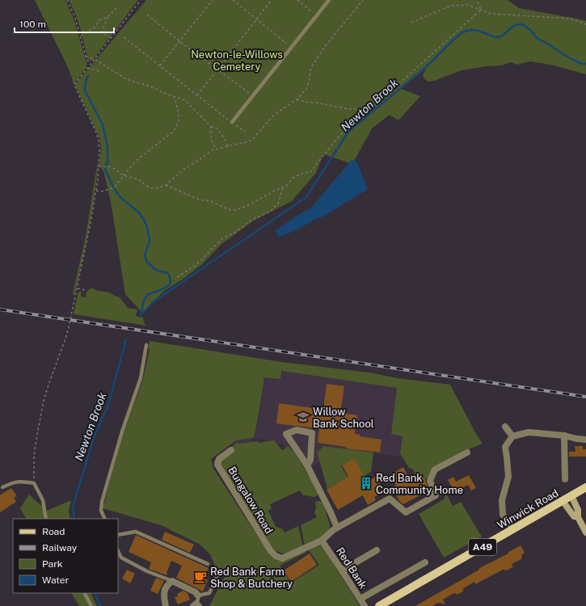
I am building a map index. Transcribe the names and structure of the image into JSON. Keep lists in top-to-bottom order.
{
  "streets": {
    "main road": ["Winwick Road", "A49"],
    "street": ["Bungalow Road", "Red Bank"]
  },
  "crossings": [
    ["Bungalow Road", "Red Bank"]
  ],
  "water": ["Newton Brook"],
  "parks": ["Newton-le-Willows Cemetery"],
  "places": {
    "school or university": ["Willow Bank School"],
    "building": ["Red Bank Community Home"],
    "cafe": ["Red Bank Farm Shop & Butchery"]
  },
  "legend": [
    "Road",
    "Railway",
    "Park",
    "Water"
  ],
  "scale_bar": "100 m"
}
